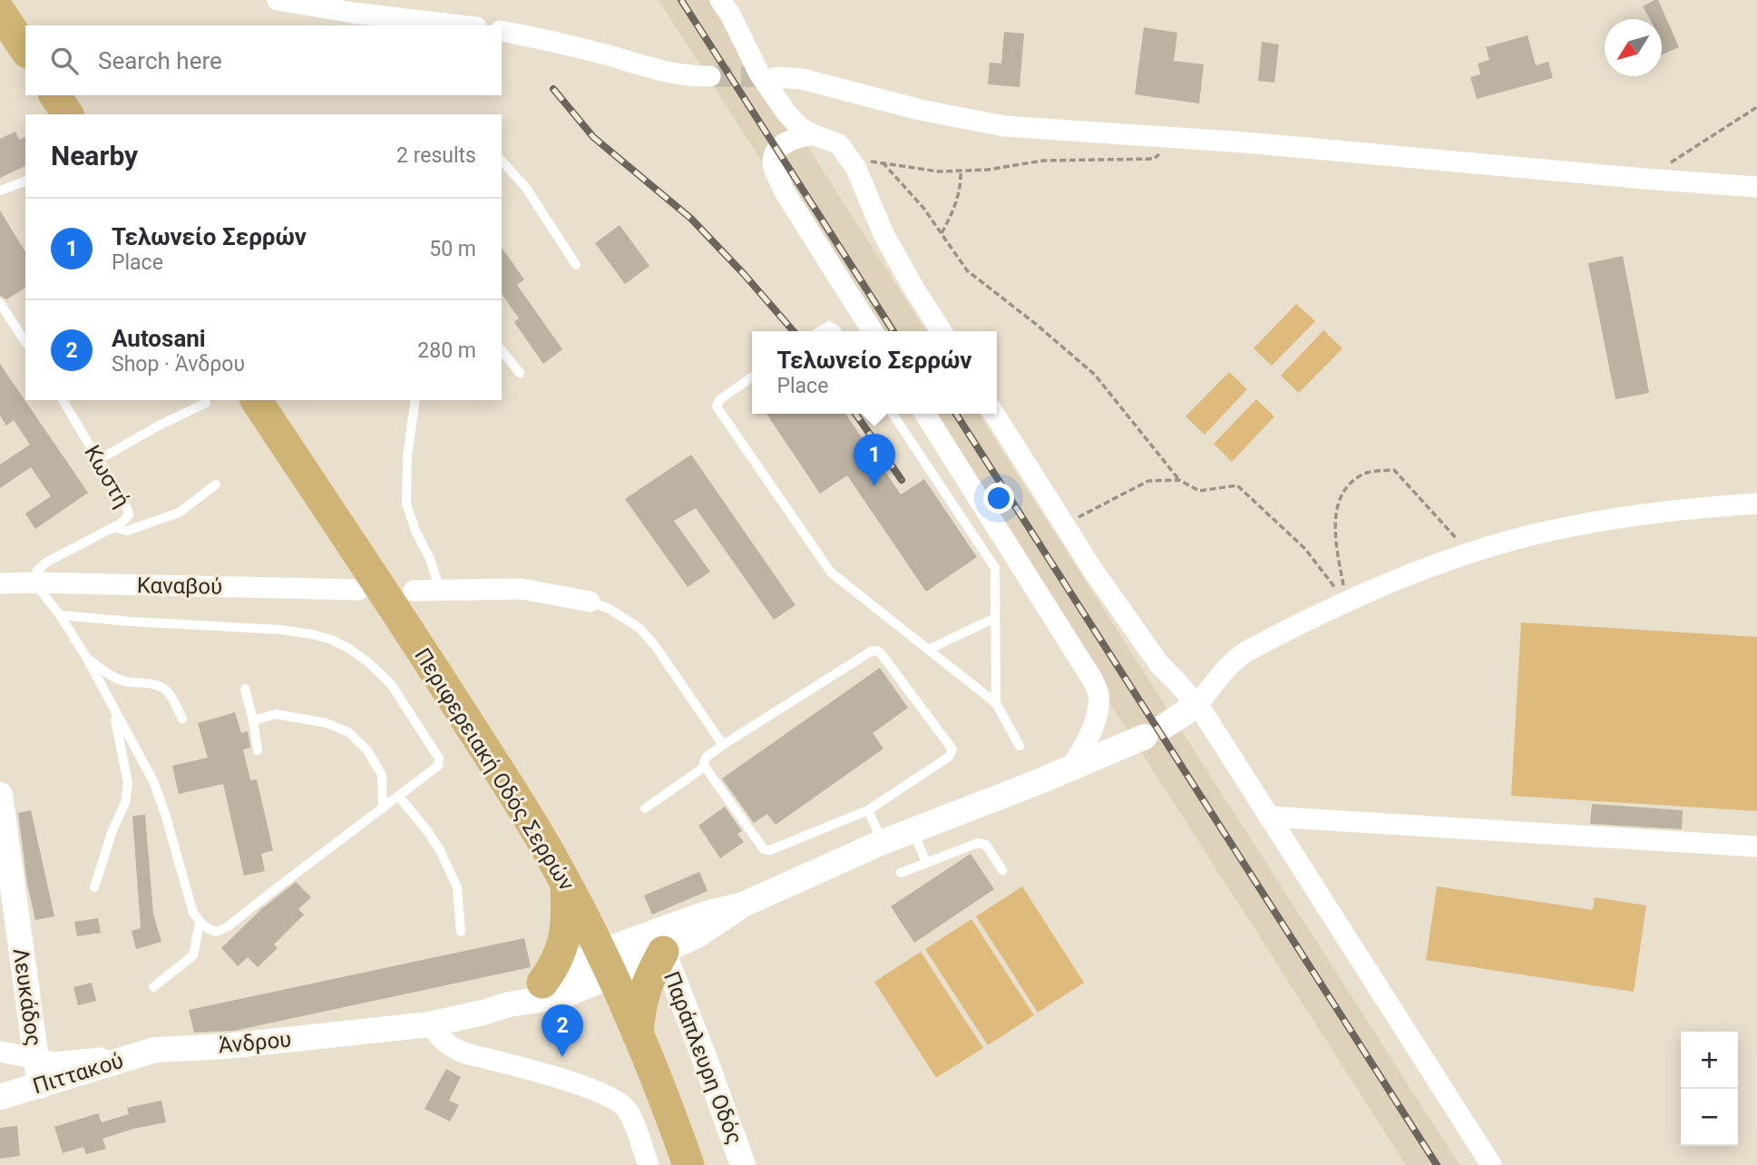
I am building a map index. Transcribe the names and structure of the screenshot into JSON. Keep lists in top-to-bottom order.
{
  "streets": {
    "main road": ["Περιφερειακή Οδός Σερρών"],
    "street": [
      "Καναβού",
      "Λευκάδος",
      "Άνδρου",
      "Παράπλευρη Οδός",
      "Πιττακού"
    ],
    "lane": ["Κωστή"]
  },
  "crossings": [
    ["Κωστή", "Καναβού"],
    ["Λευκάδος", "Άνδρου"],
    ["Λευκάδος", "Πιττακού"],
    ["Άνδρου", "Πιττακού"]
  ],
  "north": "bottom left",
  "page": {
    "search": "Search here",
    "heading": ["Nearby", "2 results"],
    "list": [
      {
        "mark": "1",
        "name": "Τελωνείο Σερρών",
        "note": "Place",
        "value": "50 m"
      },
      {
        "mark": "2",
        "name": "Autosani",
        "note": "Shop · Άνδρου",
        "value": "280 m"
      }
    ],
    "popup": ["Τελωνείο Σερρών", "Place"],
    "pins": ["1", "2"],
    "map_buttons": ["+", "−"]
  }
}
